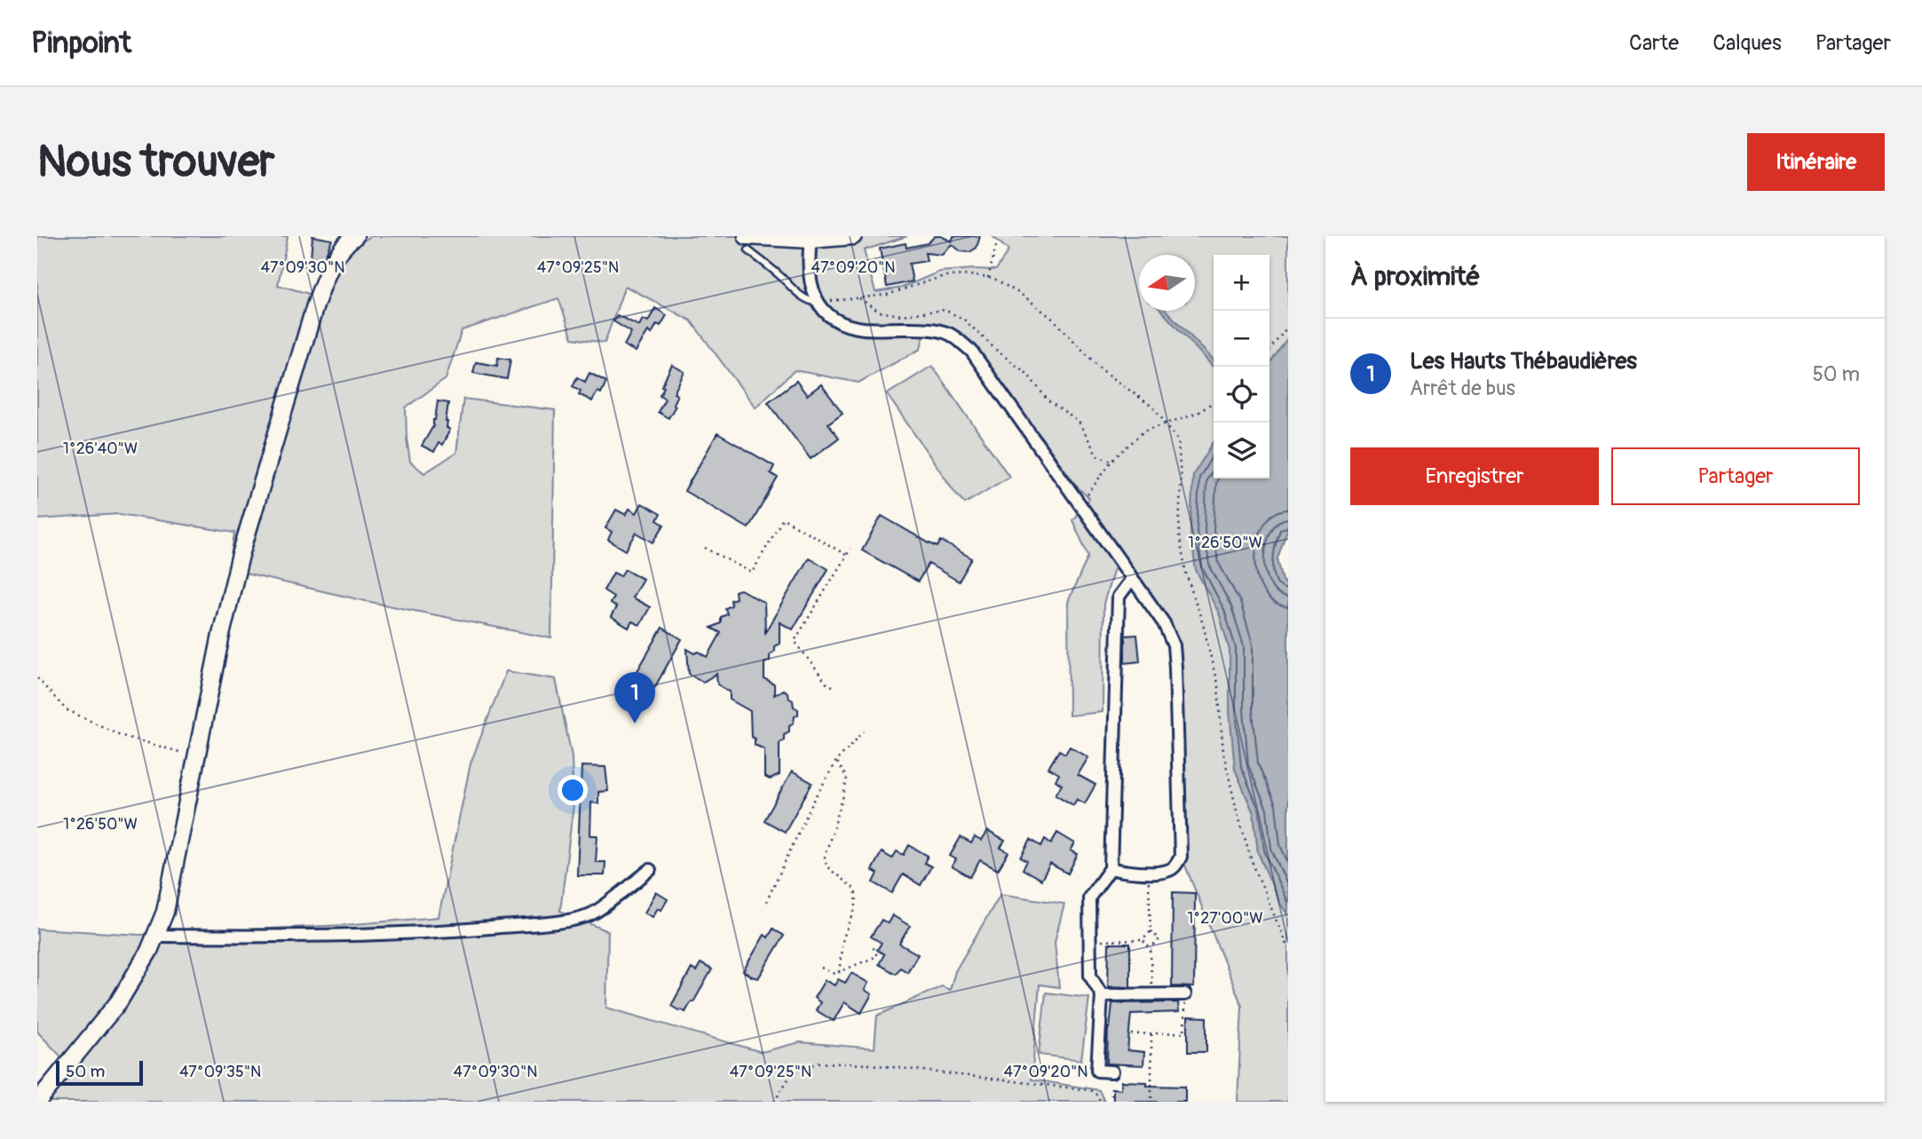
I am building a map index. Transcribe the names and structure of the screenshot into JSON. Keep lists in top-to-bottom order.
{
  "scale_bar": "50 m",
  "north": "left",
  "page": {
    "header": "Pinpoint",
    "nav": ["Carte", "Calques", "Partager"],
    "buttons": [
      "Itinéraire",
      ["Enregistrer", "Partager"]
    ],
    "title": "Nous trouver",
    "heading": "À proximité",
    "map_buttons": ["+", "−"],
    "list": [
      {
        "mark": "1",
        "name": "Les Hauts Thébaudières",
        "note": "Arrêt de bus",
        "value": "50 m"
      }
    ],
    "pins": "1",
    "scale": "50 m"
  },
  "coordinates": [
    "47°09'30\"N",
    "47°09'25\"N",
    "47°09'20\"N",
    "1°26'40\"W",
    "1°26'50\"W",
    "1°27'00\"W",
    "47°09'35\"N"
  ]
}
